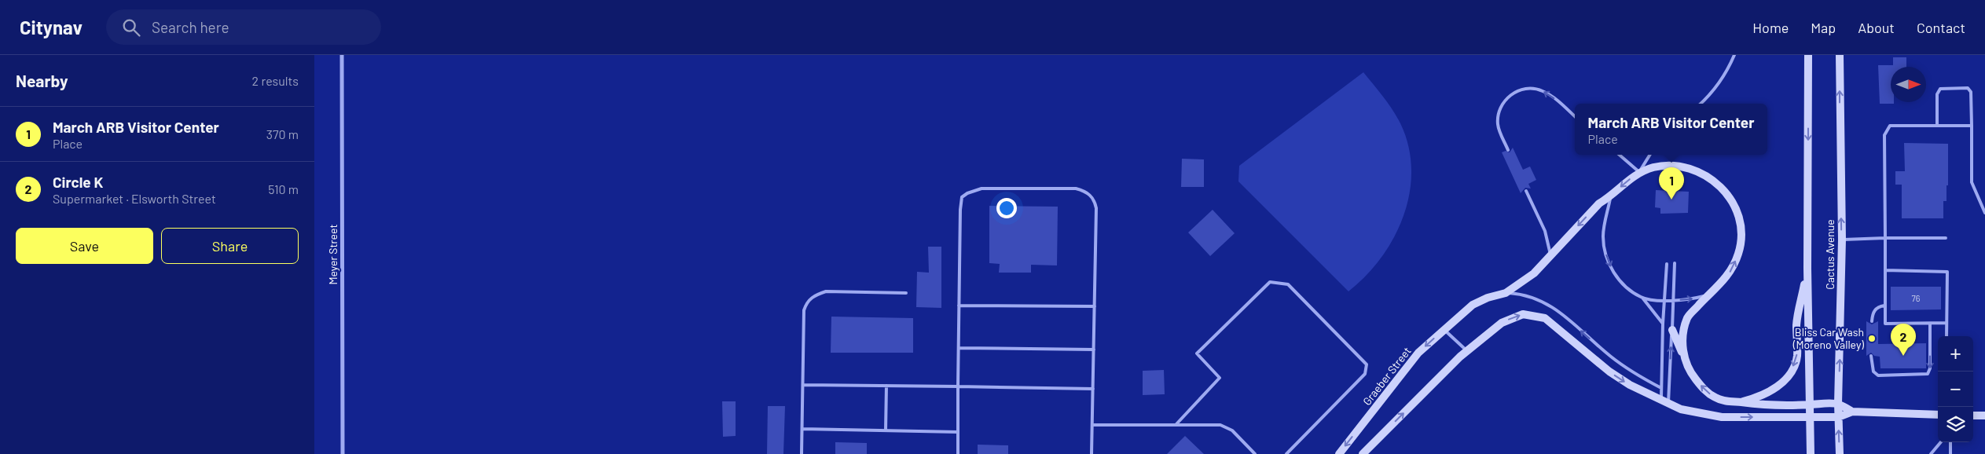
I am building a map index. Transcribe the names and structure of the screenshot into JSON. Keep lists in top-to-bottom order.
{
  "streets": {
    "street": ["Meyer Street", "Cactus Avenue", "Graeber Street"]
  },
  "places": ["Bliss Car Wash (Moreno Valley)"],
  "house_numbers": ["76"],
  "north": "right",
  "page": {
    "header": "Citynav",
    "search": "Search here",
    "nav": [
      "Home",
      "Map",
      "About",
      "Contact"
    ],
    "heading": ["Nearby", "2 results"],
    "popup": ["March ARB Visitor Center", "Place"],
    "list": [
      {
        "mark": "1",
        "name": "March ARB Visitor Center",
        "note": "Place",
        "value": "370 m"
      },
      {
        "mark": "2",
        "name": "Circle K",
        "note": "Supermarket · Elsworth Street",
        "value": "510 m"
      }
    ],
    "pins": ["1", "2"],
    "buttons": ["Save", "Share"],
    "map_buttons": ["+", "−"]
  }
}
